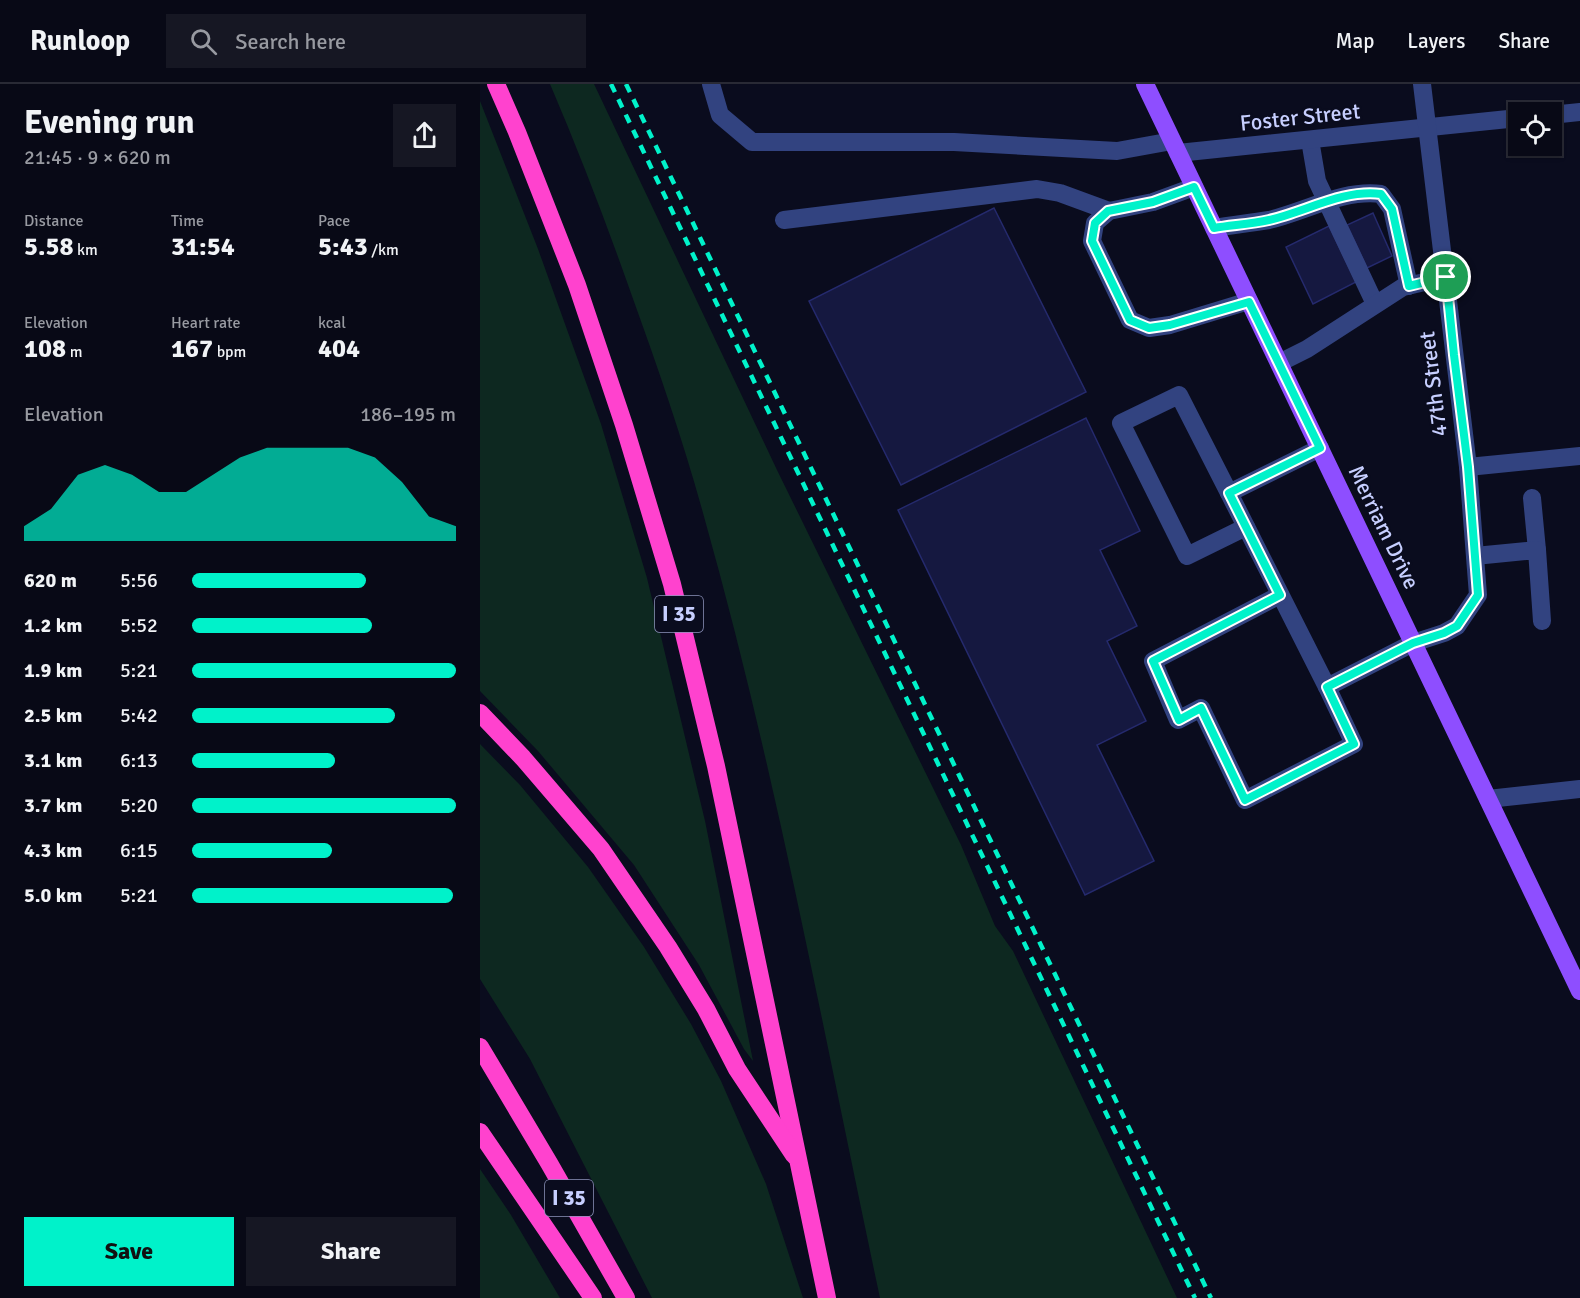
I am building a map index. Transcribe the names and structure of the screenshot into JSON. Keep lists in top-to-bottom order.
{
  "streets": {
    "highway": ["I 35"],
    "main road": ["Merriam Drive"],
    "street": ["Foster Street", "47th Street"]
  },
  "crossings": [
    ["Foster Street", "47th Street"],
    ["Foster Street", "Merriam Drive"],
    ["47th Street", "Merriam Drive"]
  ],
  "page": {
    "header": "Runloop",
    "search": "Search here",
    "nav": ["Map", "Layers", "Share"],
    "heading": ["Evening run", "21:45 · 9 × 620 m"],
    "stats": [
      ["Distance", "5.58 km"],
      ["Time", "31:54"],
      ["Pace", "5:43 /km"],
      ["Elevation", "108 m"],
      ["Heart rate", "167 bpm"],
      ["kcal", "404"]
    ],
    "chart": ["Elevation", "186–195 m"],
    "list": [
      {
        "name": "620 m",
        "note": "5:56"
      },
      {
        "name": "1.2 km",
        "note": "5:52"
      },
      {
        "name": "1.9 km",
        "note": "5:21"
      },
      {
        "name": "2.5 km",
        "note": "5:42"
      },
      {
        "name": "3.1 km",
        "note": "6:13"
      },
      {
        "name": "3.7 km",
        "note": "5:20"
      },
      {
        "name": "4.3 km",
        "note": "6:15"
      },
      {
        "name": "5.0 km",
        "note": "5:21"
      }
    ],
    "buttons": ["Save", "Share"]
  }
}
